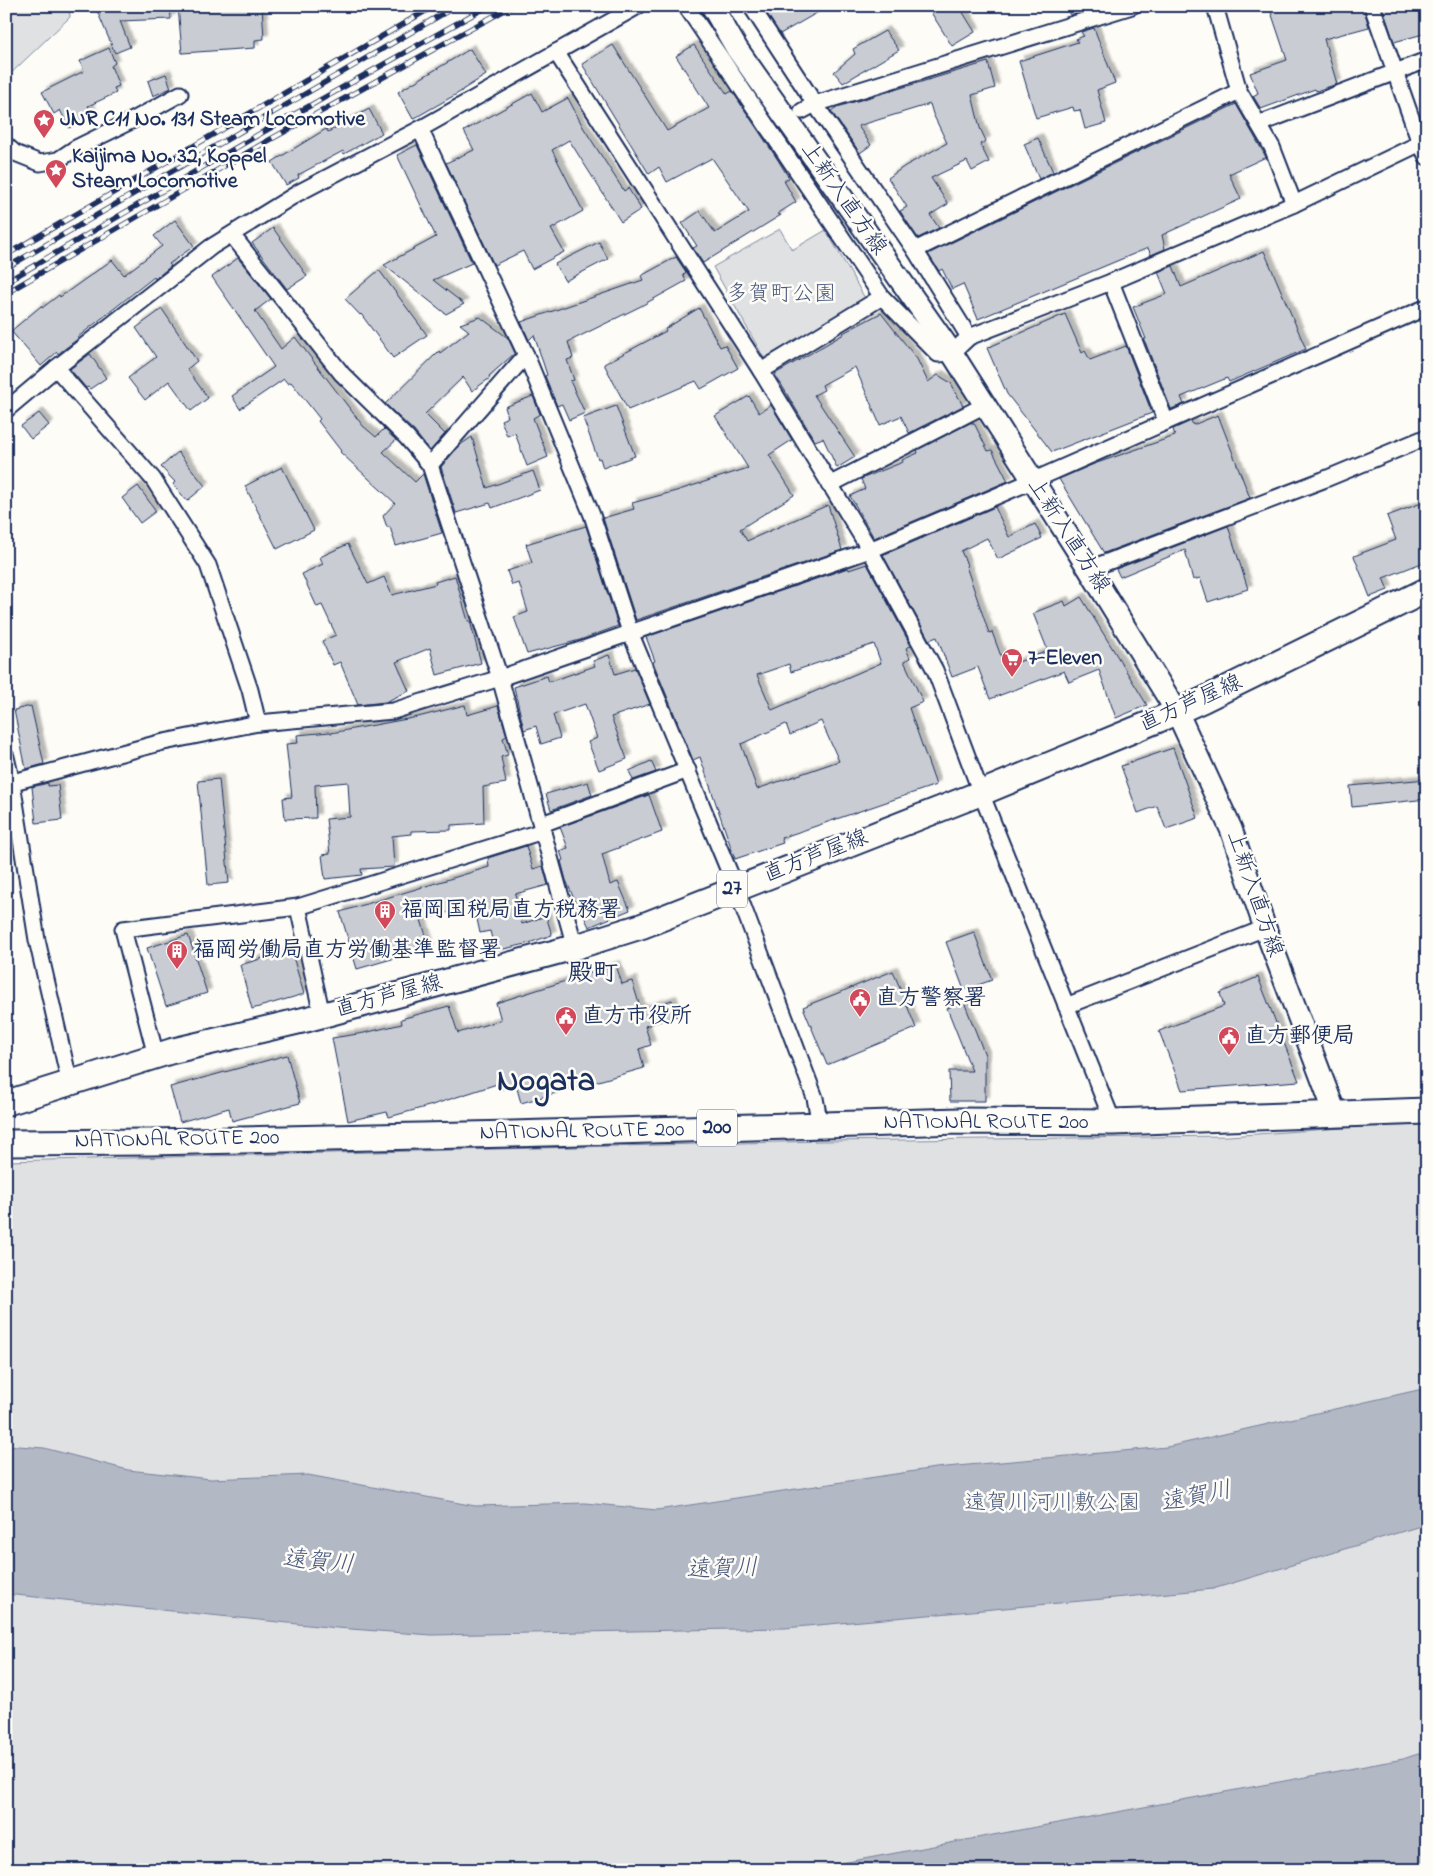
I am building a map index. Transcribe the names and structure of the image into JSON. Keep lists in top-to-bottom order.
{
  "streets": {
    "highway": ["NATIONAL ROUTE 200", "200"],
    "main road": ["上新入直方線", "直方芦屋線", "27"]
  },
  "crossings": [
    ["上新入直方線", "直方芦屋線"],
    ["上新入直方線", "NATIONAL ROUTE 200"]
  ],
  "districts": ["殿町", "Nogata"],
  "water": ["遠賀川"],
  "parks": ["多賀町公園", "遠賀川河川敷公園"],
  "places": {
    "place": ["JNR C11 No. 131 Steam Locomotive", "Kaijima No. 32, Koppel Steam Locomotive"],
    "supermarket": ["7-Eleven"],
    "building": ["福岡国税局直方税務署", "福岡労働局直方労働基準監督署"],
    "public building": ["直方警察署", "直方市役所", "直方郵便局"]
  }
}
